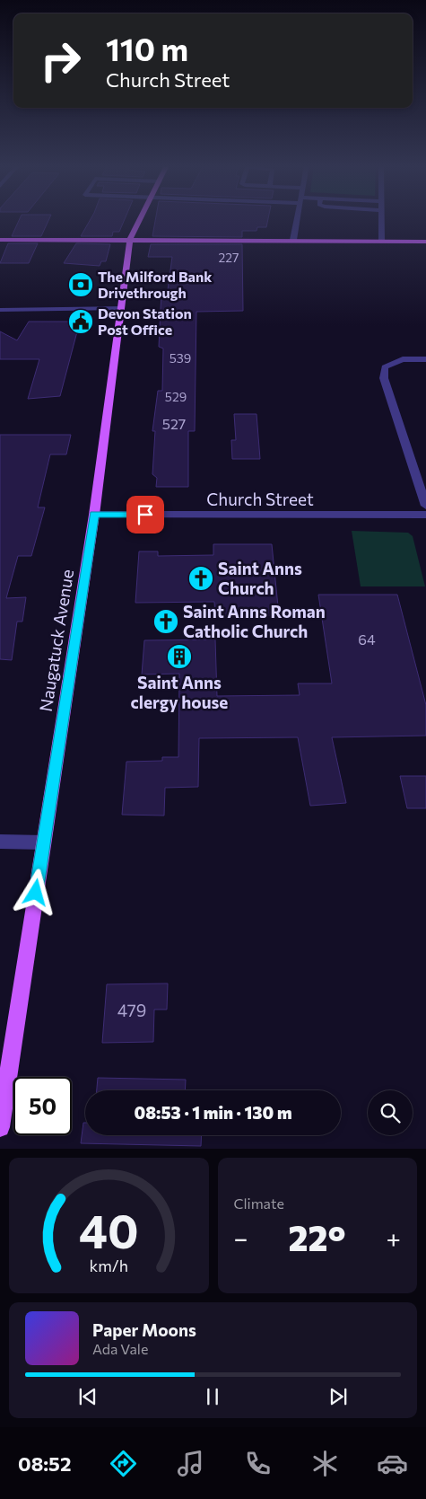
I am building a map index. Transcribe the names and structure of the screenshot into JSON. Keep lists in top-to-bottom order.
{
  "streets": {
    "main road": ["Naugatuck Avenue"],
    "street": ["Church Street"]
  },
  "crossings": [
    ["Church Street", "Naugatuck Avenue"]
  ],
  "places": {
    "bank": ["The Milford Bank Drivethrough"],
    "public building": ["Devon Station Post Office"],
    "church": ["Saint Anns Church", "Saint Anns Roman Catholic Church"],
    "building": ["Saint Anns clergy house"]
  },
  "house_numbers": [
    "227",
    "539",
    "529",
    "527",
    "64",
    "479"
  ],
  "page": {
    "turn": ["110 m", "Church Street"],
    "limit": "50",
    "trip": "08:53 · 1 min · 130 m",
    "tile": "Climate",
    "heat": ["−", "22°", "+"],
    "song": ["Paper Moons", "Ada Vale"],
    "tabs": "08:52",
    "gauge": ["40", "km/h"]
  }
}
